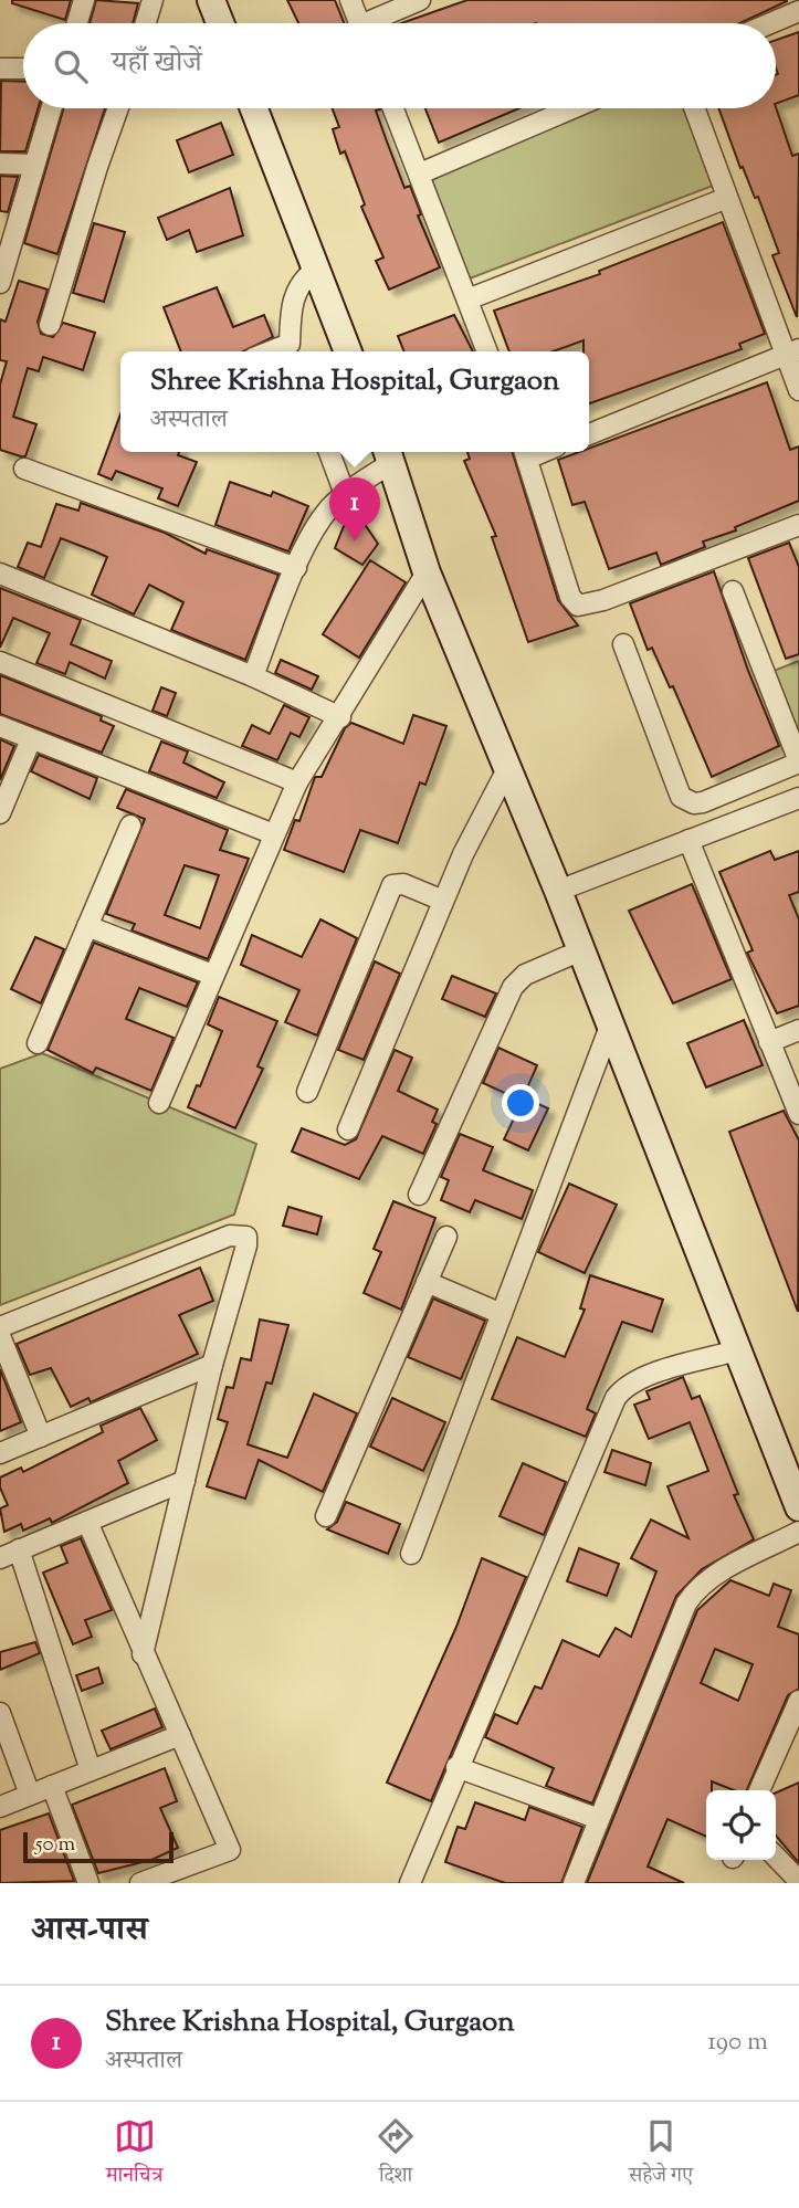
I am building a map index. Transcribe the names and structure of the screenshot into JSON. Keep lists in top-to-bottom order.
{
  "scale_bar": "50 m",
  "page": {
    "search": "यहाँ खोजें",
    "popup": ["Shree Krishna Hospital, Gurgaon", "अस्पताल"],
    "pins": "1",
    "scale": "50 m",
    "heading": "आस-पास",
    "list": [
      {
        "mark": "1",
        "name": "Shree Krishna Hospital, Gurgaon",
        "note": "अस्पताल",
        "value": "190 m"
      }
    ],
    "nav": ["मानचित्र", "दिशा", "सहेजे गए"]
  }
}
